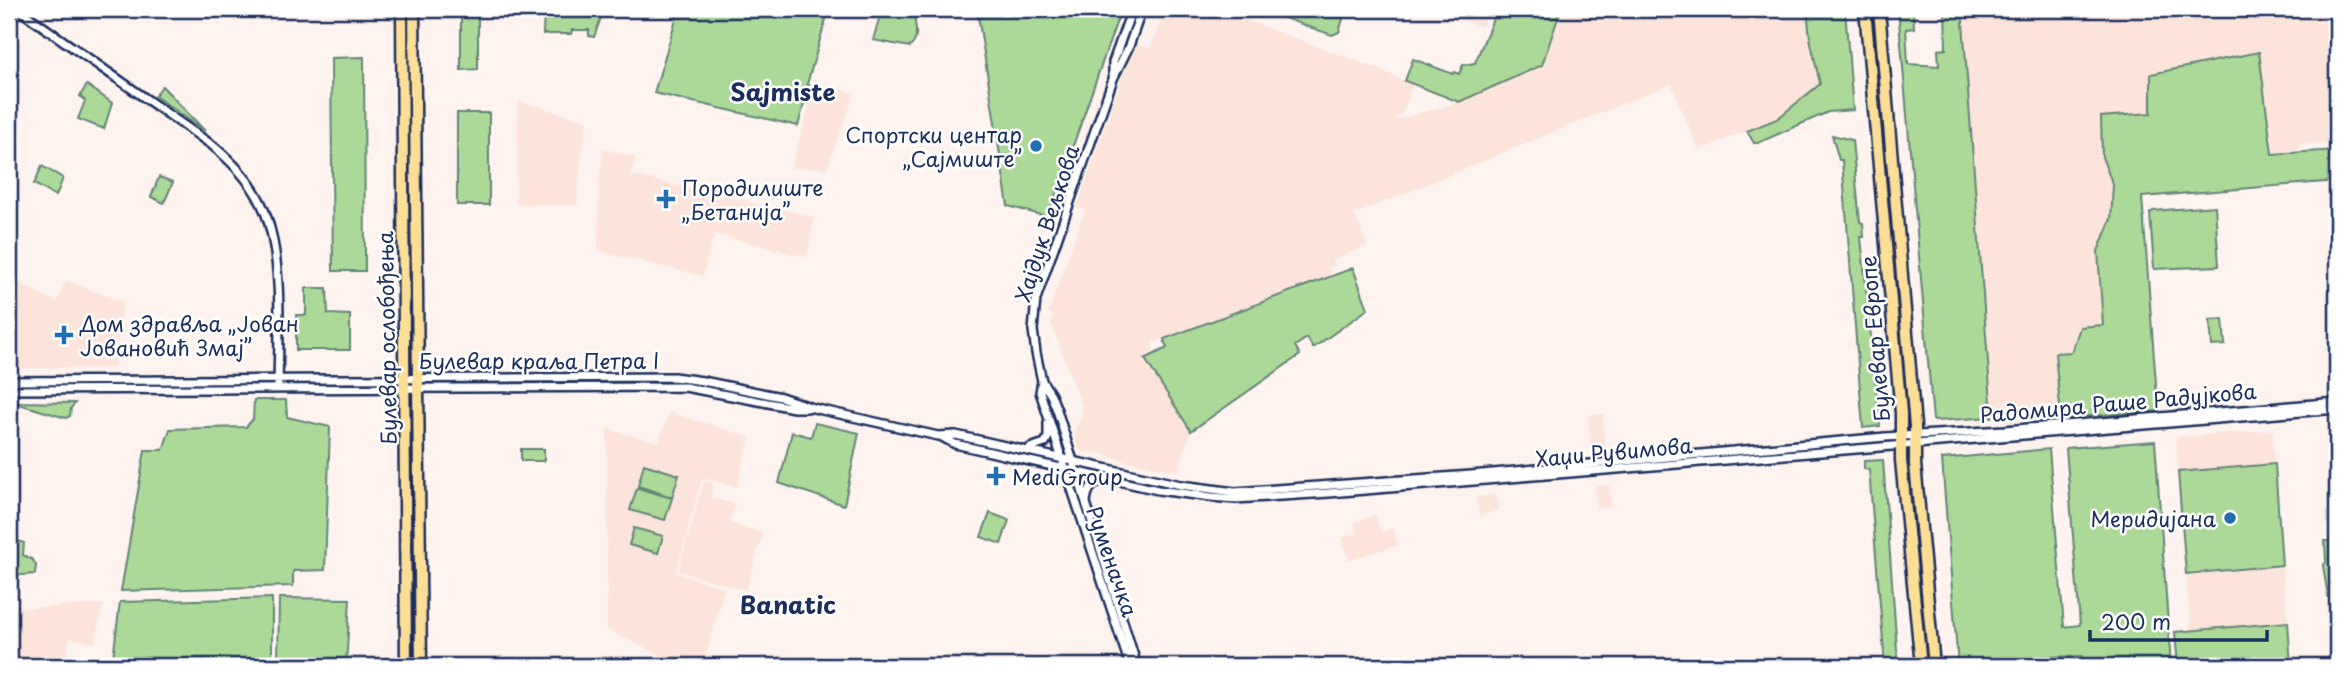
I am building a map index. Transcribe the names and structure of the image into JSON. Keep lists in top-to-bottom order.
{
  "streets": {
    "main road": ["Булевар ослобођења", "Булевар Европе"],
    "street": [
      "Хајдук Вељкова",
      "Булевар краља Петра I",
      "Радомира Раше Радујкова",
      "Хаџи Рувимова",
      "Руменачка"
    ]
  },
  "crossings": [
    ["Хајдук Вељкова", "Булевар краља Петра I"],
    ["Хајдук Вељкова", "Руменачка"],
    ["Булевар ослобођења", "Булевар краља Петра I"],
    ["Булевар Европе", "Радомира Раше Радујкова"],
    ["Булевар Европе", "Хаџи Рувимова"],
    ["Булевар краља Петра I", "Хаџи Рувимова"],
    ["Булевар краља Петра I", "Руменачка"],
    ["Радомира Раше Радујкова", "Хаџи Рувимова"]
  ],
  "districts": ["Sajmiste", "Banatic"],
  "places": {
    "other": ["Спортски центар „Сајмиште”", "Меридијана"],
    "health": ["Породилиште „Бетанија”", "Дом здравља „Јован Јовановић Змај”", "MediGroup"]
  },
  "scale_bar": "200 m"
}
